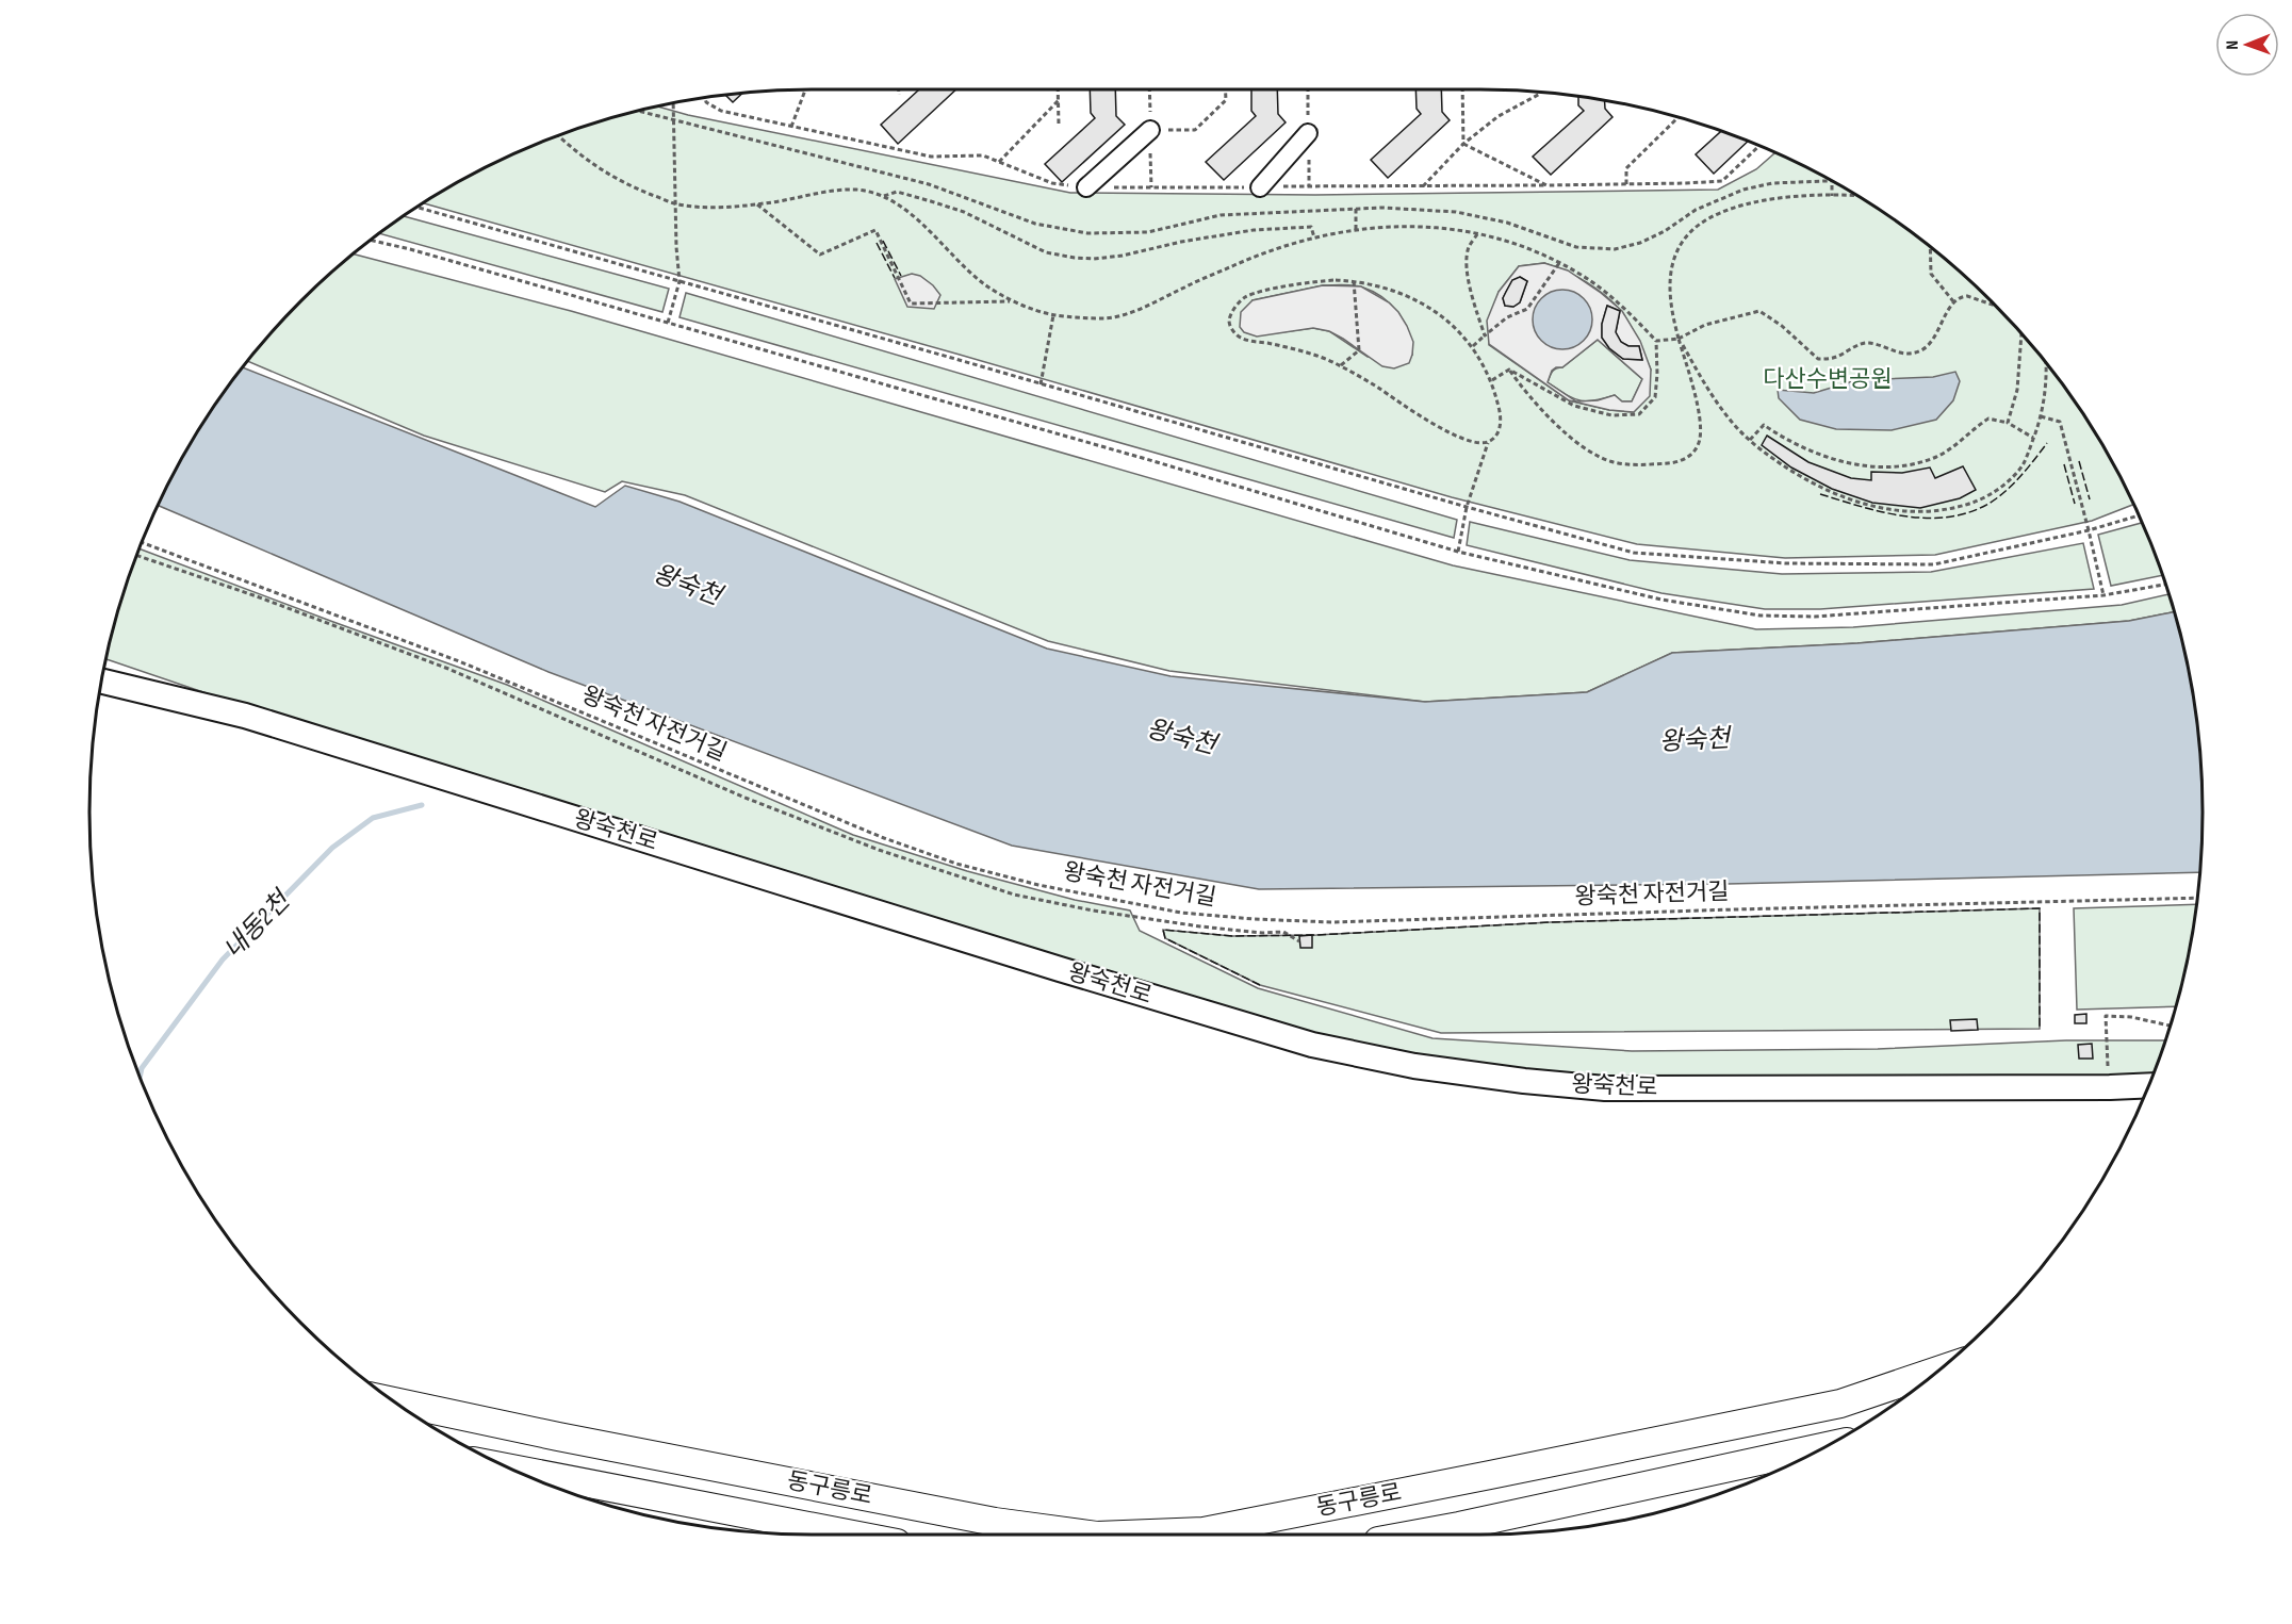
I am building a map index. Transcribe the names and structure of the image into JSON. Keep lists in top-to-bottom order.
{
  "streets": {
    "main road": ["동구릉로"],
    "street": ["왕숙천로"],
    "path": ["왕숙천 자전거길"]
  },
  "water": ["왕숙천", "내동2천"],
  "parks": ["다산수변공원"],
  "north": "left"
}
